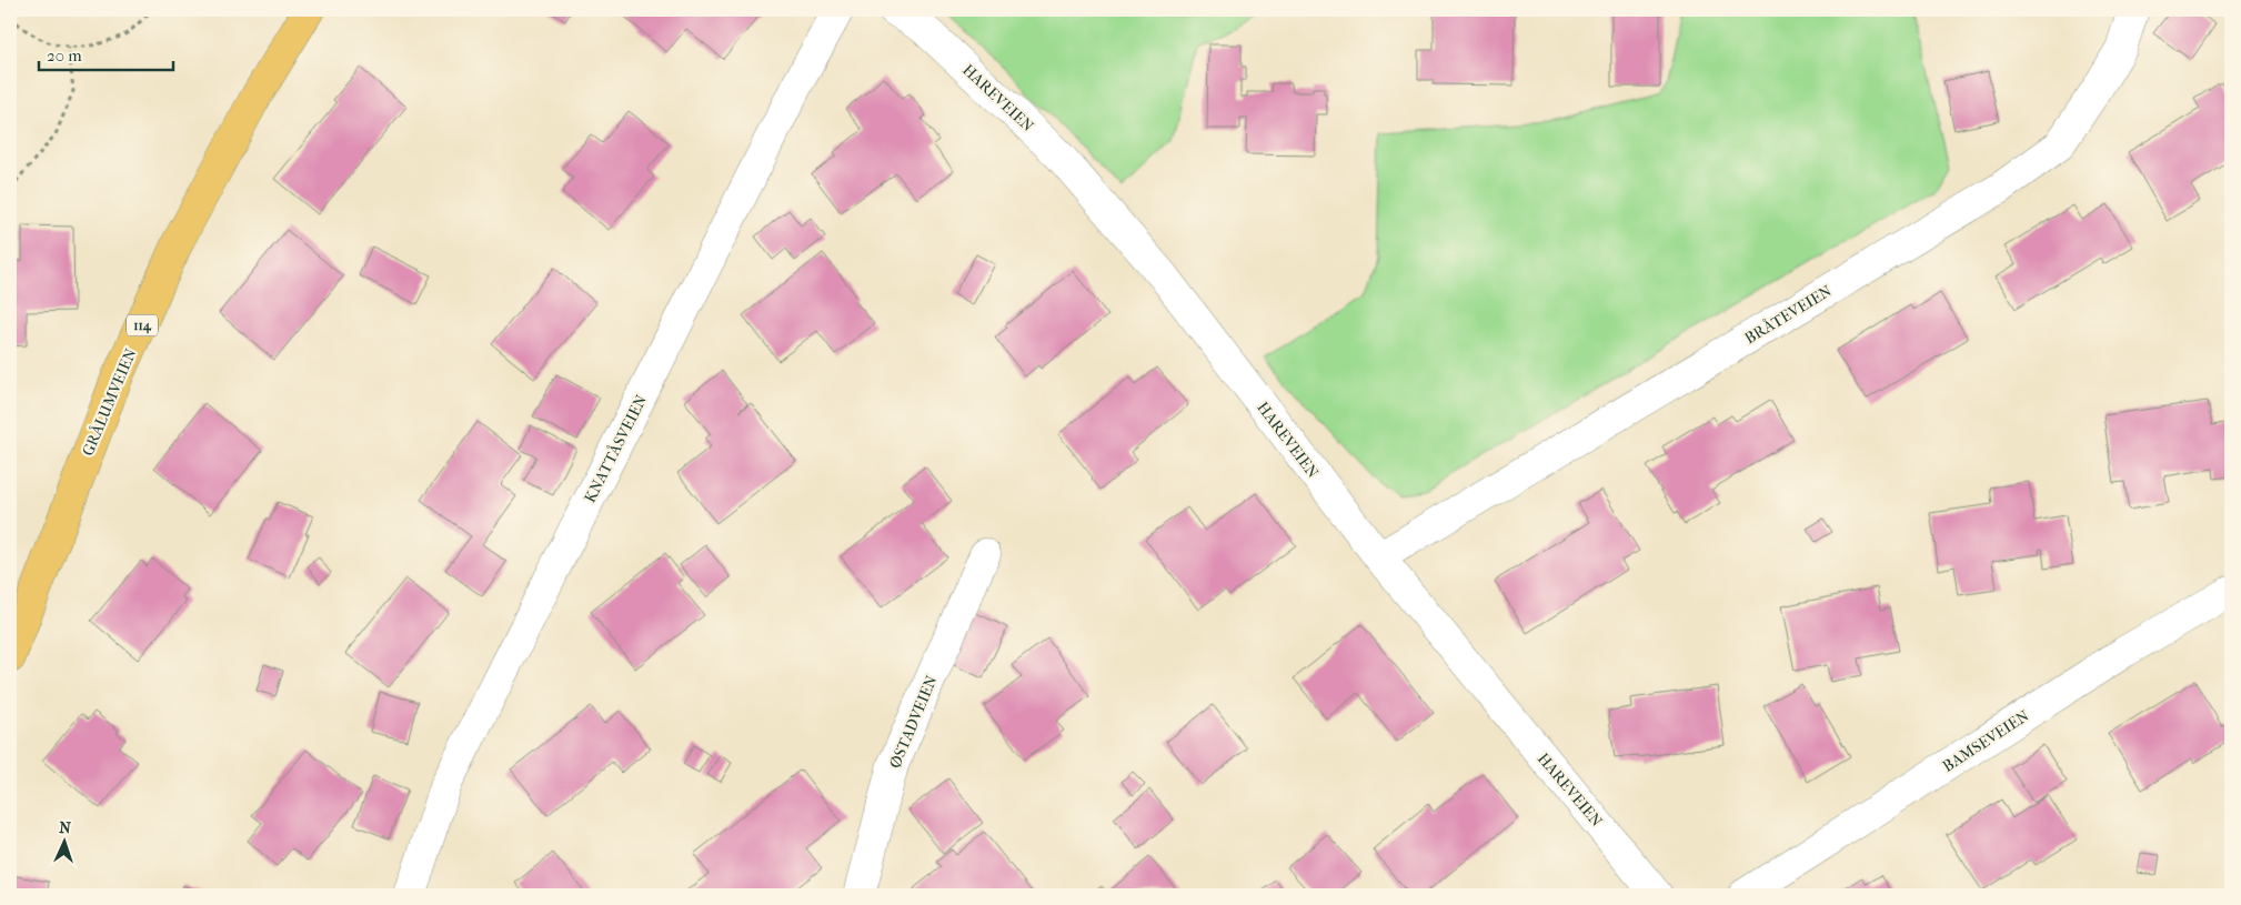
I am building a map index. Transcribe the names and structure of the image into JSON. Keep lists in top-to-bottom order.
{
  "streets": {
    "main road": ["114", "GRÅLUMVEIEN"],
    "street": [
      "HAREVEIEN",
      "BRÅTEVEIEN",
      "KNATTÅSVEIEN",
      "ØSTADVEIEN",
      "BAMSEVEIEN"
    ]
  },
  "crossings": [
    ["HAREVEIEN", "BRÅTEVEIEN"]
  ],
  "scale_bar": "20 m",
  "north": "top"
}
